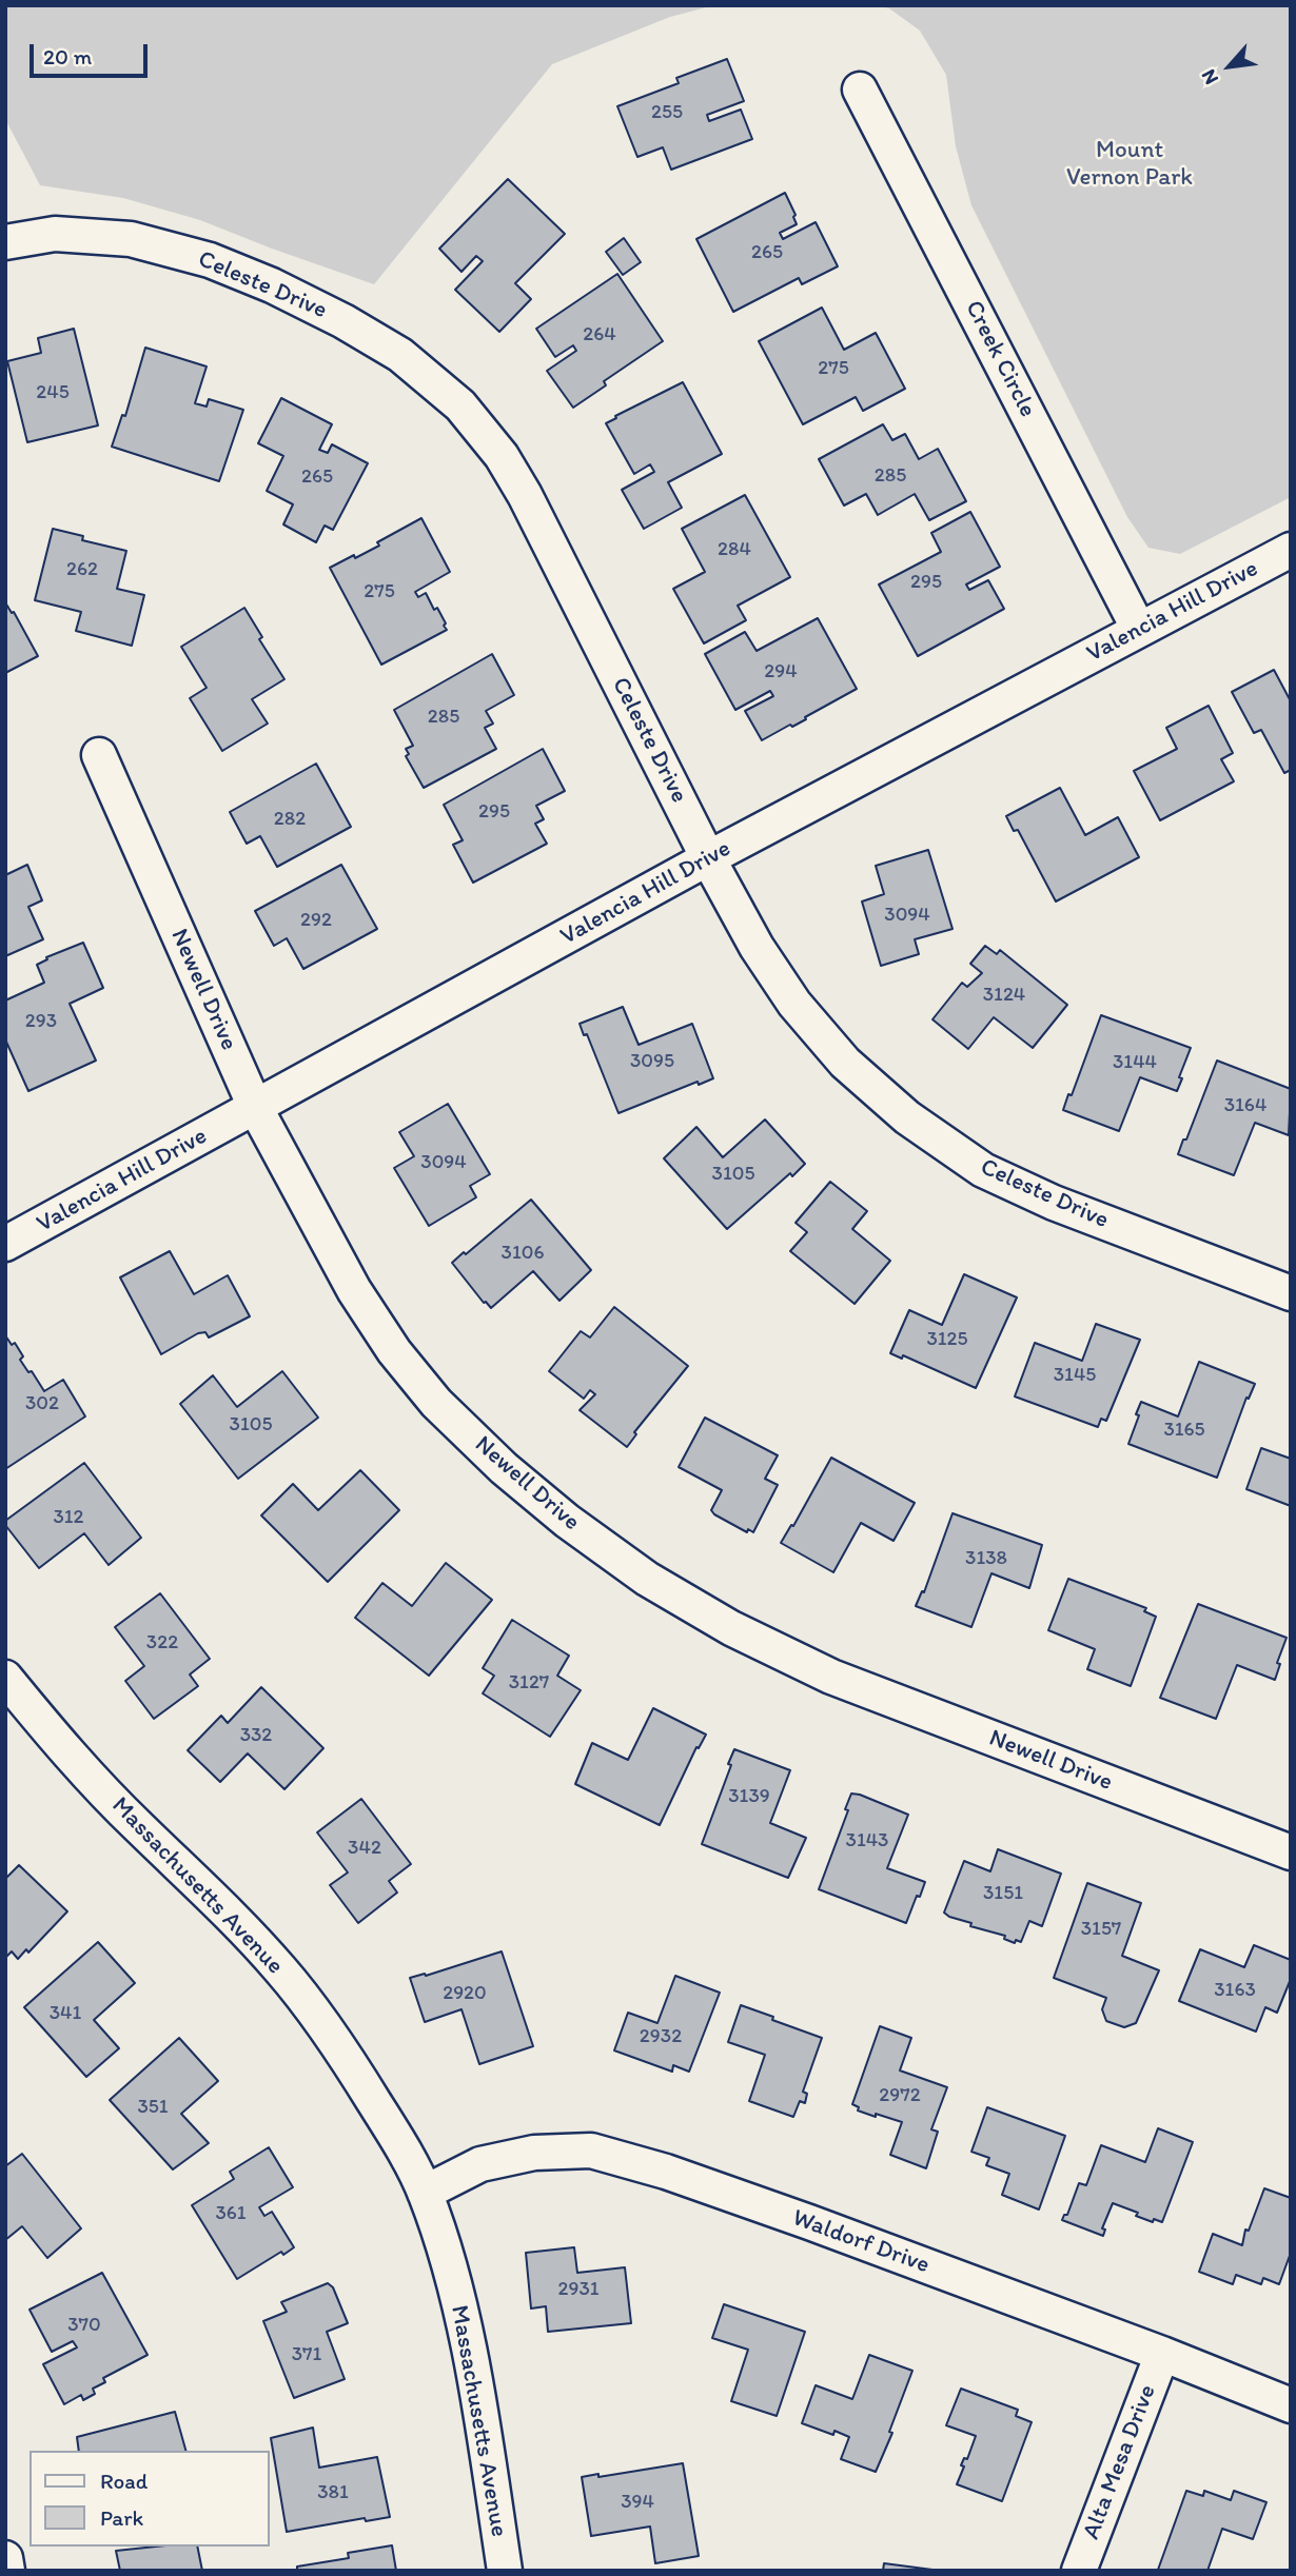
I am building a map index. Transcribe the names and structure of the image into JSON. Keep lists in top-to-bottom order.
{
  "streets": {
    "street": [
      "Celeste Drive",
      "Creek Circle",
      "Valencia Hill Drive",
      "Newell Drive",
      "Massachusetts Avenue",
      "Waldorf Drive",
      "Alta Mesa Drive"
    ]
  },
  "crossings": [
    ["Celeste Drive", "Valencia Hill Drive"],
    ["Creek Circle", "Valencia Hill Drive"],
    ["Valencia Hill Drive", "Newell Drive"],
    ["Massachusetts Avenue", "Waldorf Drive"],
    ["Waldorf Drive", "Alta Mesa Drive"]
  ],
  "parks": ["Mount Vernon Park"],
  "house_numbers": [
    "255",
    "265",
    "264",
    "275",
    "245",
    "285",
    "265",
    "284",
    "262",
    "295",
    "275",
    "294",
    "285",
    "295",
    "282",
    "3094",
    "292",
    "3124",
    "293",
    "3095",
    "3144",
    "3164",
    "3094",
    "3105",
    "3106",
    "3125",
    "3145",
    "302",
    "3105",
    "3165",
    "312",
    "3138",
    "322",
    "3127",
    "332",
    "3139",
    "3143",
    "342",
    "3151",
    "3157",
    "3163",
    "2920",
    "341",
    "2932",
    "2972",
    "351",
    "361",
    "2931",
    "370",
    "371",
    "381",
    "394"
  ],
  "legend": ["Road", "Park"],
  "scale_bar": "20 m",
  "north": "bottom left"
}
